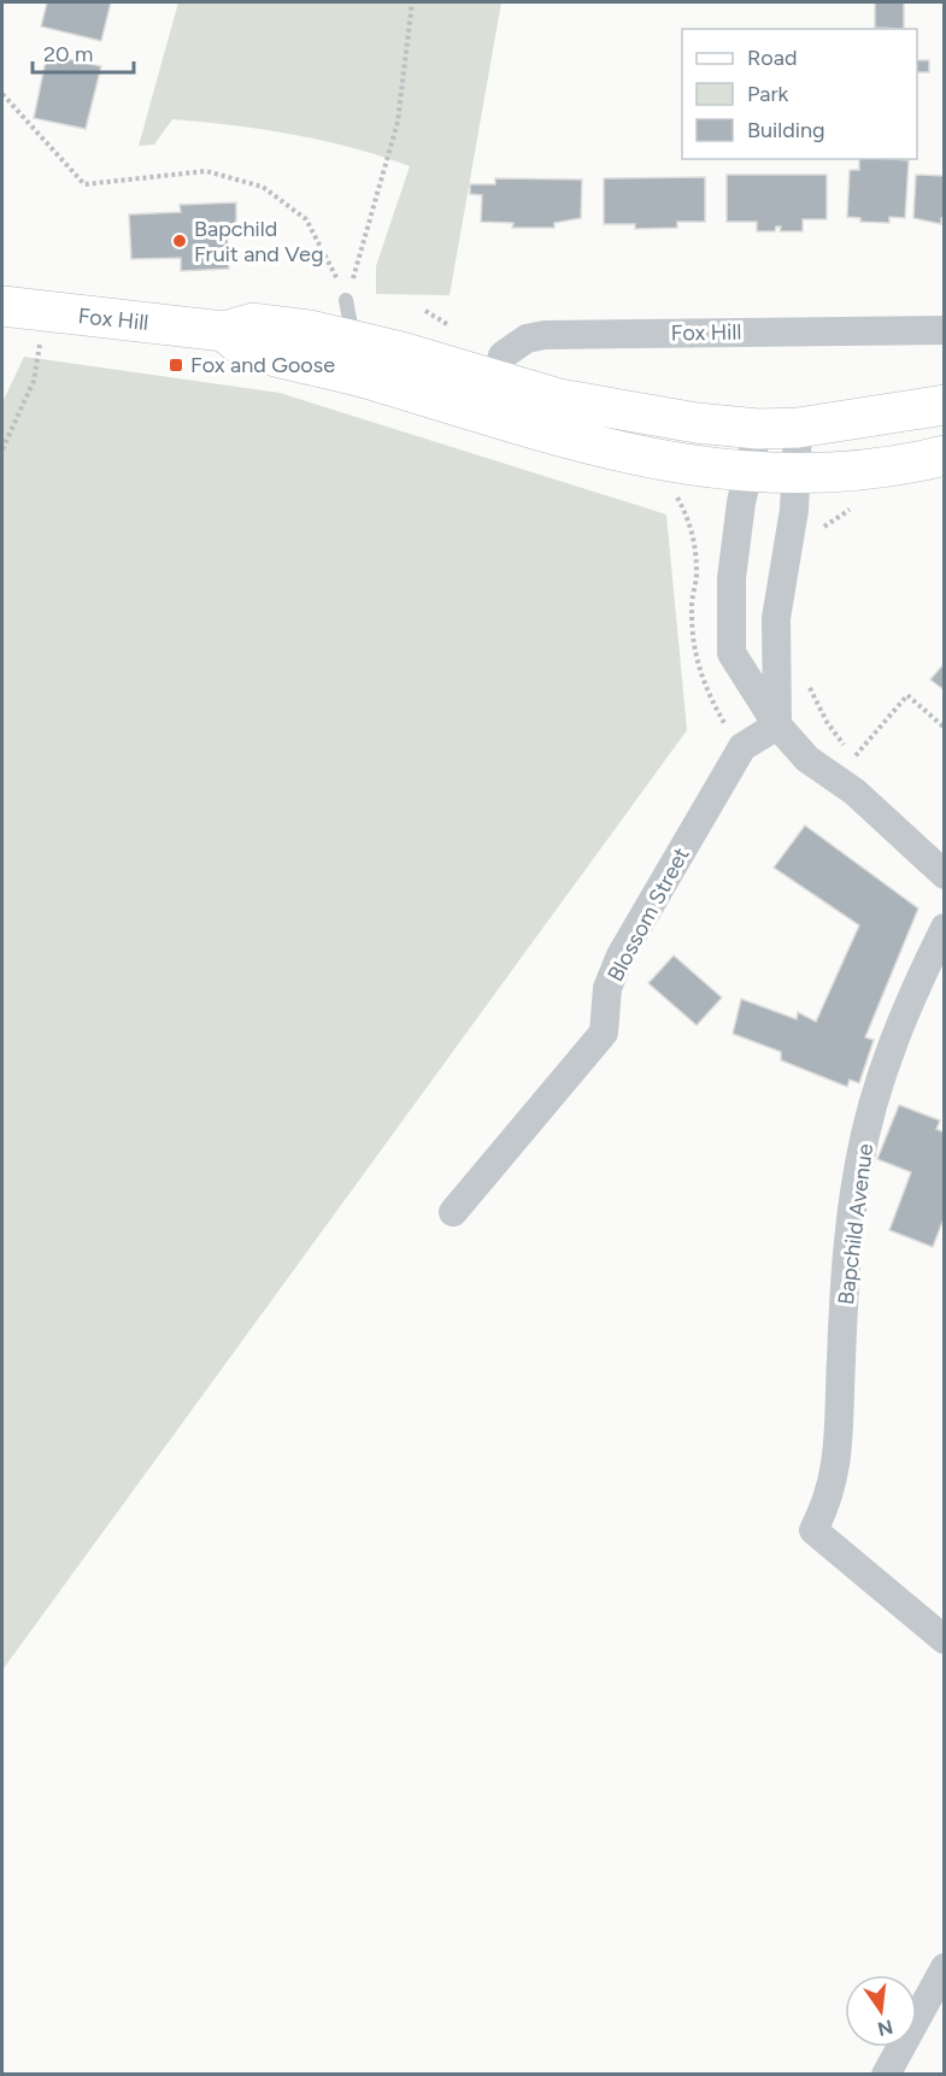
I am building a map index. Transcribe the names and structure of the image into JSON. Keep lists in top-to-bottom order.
{
  "streets": {
    "main road": ["Fox Hill"],
    "street": ["Blossom Street", "Bapchild Avenue"]
  },
  "places": {
    "other": ["Bapchild Fruit and Veg"],
    "transit": ["Fox and Goose"]
  },
  "legend": ["Road", "Park", "Building"],
  "scale_bar": "20 m",
  "north": "bottom"
}
